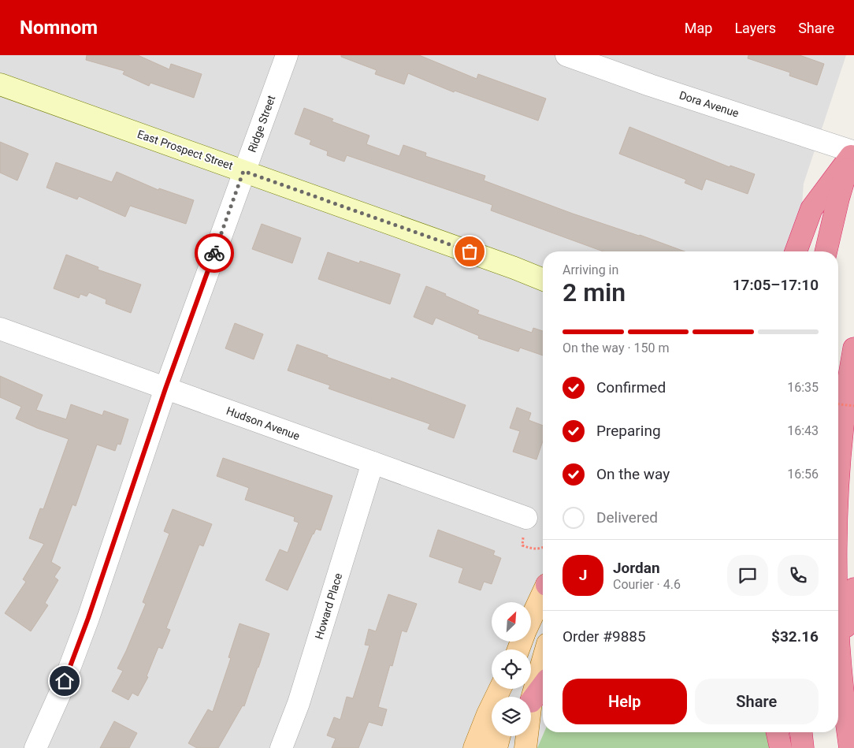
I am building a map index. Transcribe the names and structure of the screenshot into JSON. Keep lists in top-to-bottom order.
{
  "streets": {
    "street": [
      "Dora Avenue",
      "Ridge Street",
      "East Prospect Street",
      "Hudson Avenue",
      "Howard Place"
    ]
  },
  "crossings": [
    ["Ridge Street", "East Prospect Street"],
    ["Ridge Street", "Hudson Avenue"],
    ["Hudson Avenue", "Howard Place"]
  ],
  "north": "top right",
  "page": {
    "header": "Nomnom",
    "nav": ["Map", "Layers", "Share"],
    "heading": ["2 min", "Arriving in", "17:05–17:10"],
    "panel": [
      "Jordan",
      "Courier · 4.6",
      "Order #9885",
      "$32.16"
    ],
    "bar": "On the way · 150 m",
    "list": [
      ["Confirmed", "16:35"],
      ["Preparing", "16:43"],
      ["On the way", "16:56"],
      "Delivered"
    ],
    "round": "J",
    "buttons": ["Help", "Share"]
  }
}
